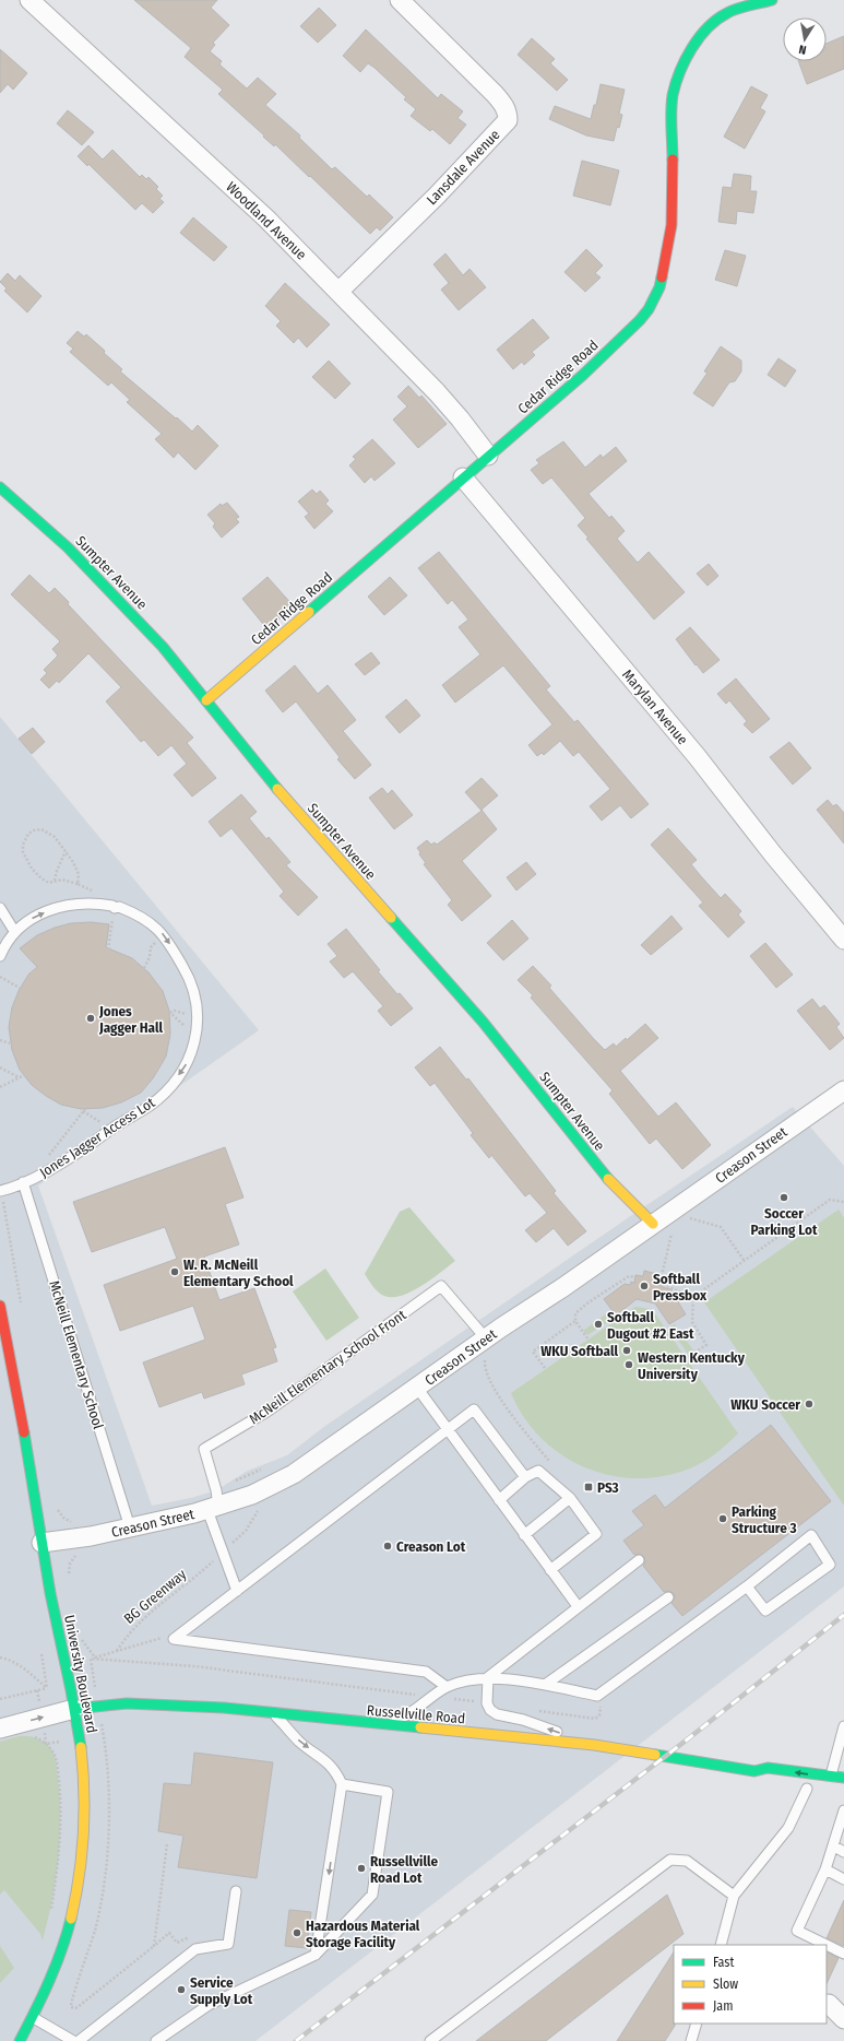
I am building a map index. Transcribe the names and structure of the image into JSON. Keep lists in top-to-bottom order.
{
  "streets": {
    "street": [
      "Lansdale Avenue",
      "Woodland Avenue",
      "Cedar Ridge Road",
      "Sumpter Avenue",
      "Marylan Avenue",
      "Creason Street",
      "University Boulevard",
      "Russellville Road"
    ],
    "lane": ["Jones Jagger Access Lot", "McNeill Elementary School", "McNeill Elementary School Front"],
    "path": ["BG Greenway"]
  },
  "crossings": [
    ["Lansdale Avenue", "Woodland Avenue"],
    ["Woodland Avenue", "Cedar Ridge Road"],
    ["Cedar Ridge Road", "Sumpter Avenue"],
    ["Cedar Ridge Road", "Marylan Avenue"],
    ["Sumpter Avenue", "Creason Street"],
    ["Jones Jagger Access Lot", "McNeill Elementary School"],
    ["Creason Street", "McNeill Elementary School"],
    ["Creason Street", "McNeill Elementary School Front"],
    ["Creason Street", "University Boulevard"],
    ["University Boulevard", "Russellville Road"]
  ],
  "places": {
    "other": [
      "Jones Jagger Hall",
      "Soccer Parking Lot",
      "W. R. McNeill Elementary School",
      "Softball Pressbox",
      "Softball Dugout #2 East",
      "WKU Softball",
      "Western Kentucky University",
      "WKU Soccer",
      "Parking Structure 3",
      "Creason Lot",
      "Russellville Road Lot",
      "Hazardous Material Storage Facility",
      "Service Supply Lot"
    ],
    "transit": ["PS3"]
  },
  "legend": ["Fast", "Slow", "Jam"],
  "north": "bottom"
}
